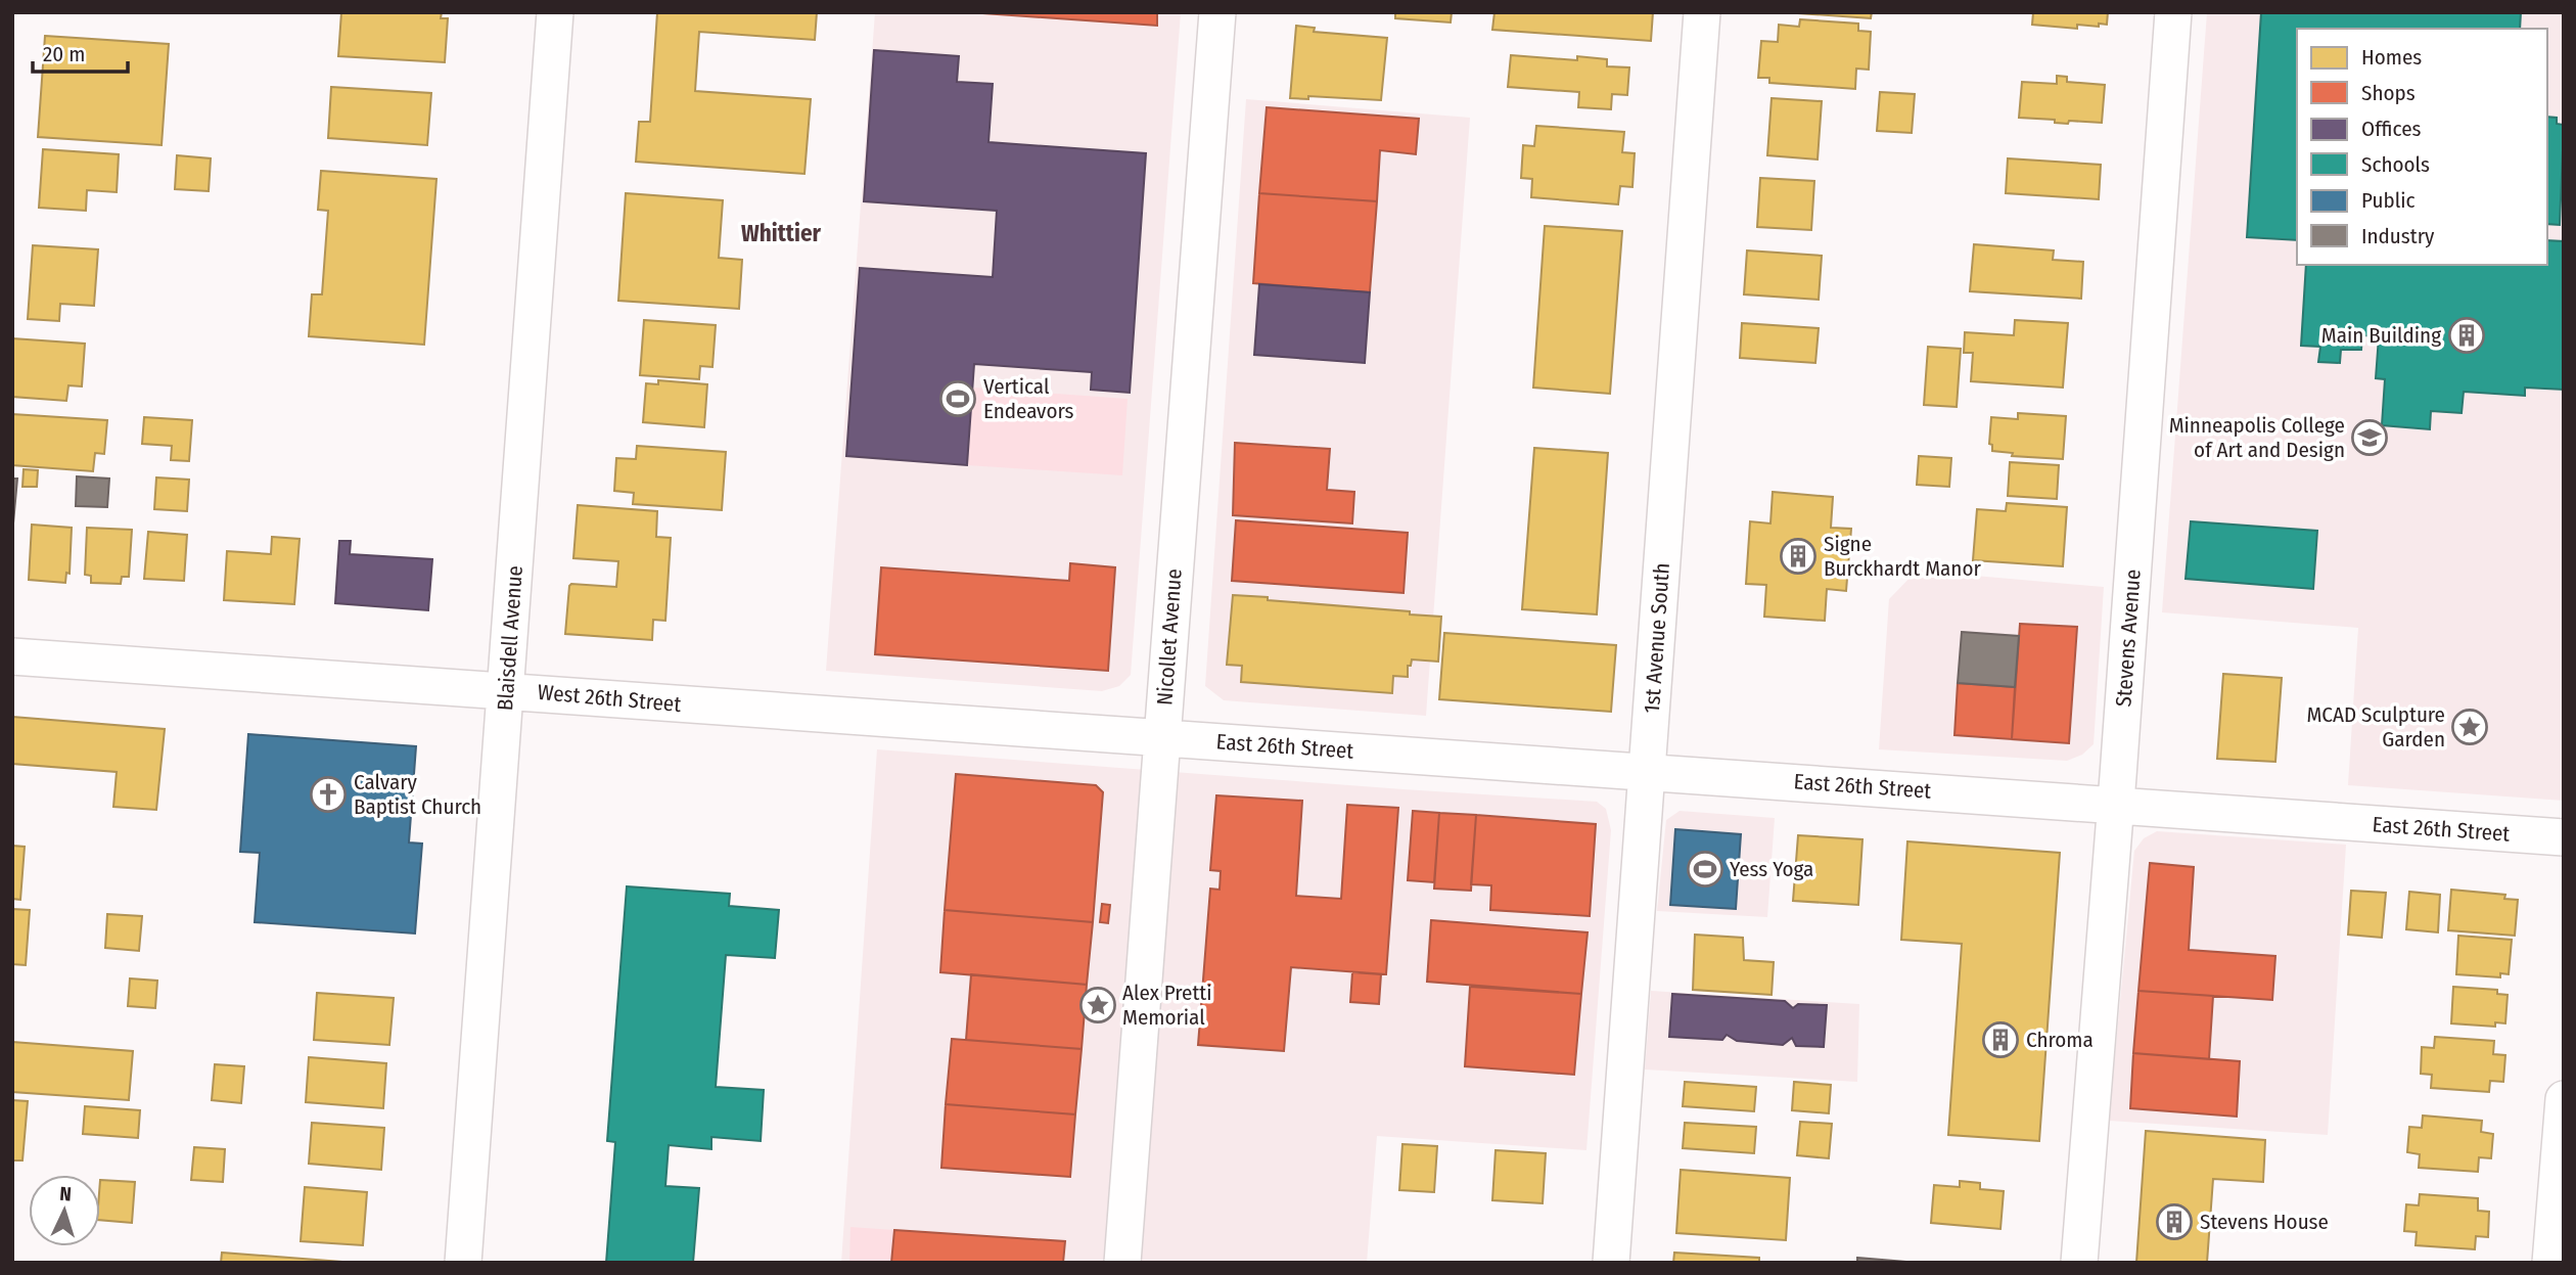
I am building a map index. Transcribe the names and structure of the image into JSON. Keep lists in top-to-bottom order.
{
  "streets": {
    "street": [
      "Nicollet Avenue",
      "Blaisdell Avenue",
      "1st Avenue South",
      "Stevens Avenue",
      "West 26th Street",
      "East 26th Street"
    ]
  },
  "crossings": [
    ["Nicollet Avenue", "West 26th Street"],
    ["Nicollet Avenue", "East 26th Street"],
    ["Blaisdell Avenue", "West 26th Street"],
    ["1st Avenue South", "East 26th Street"],
    ["Stevens Avenue", "East 26th Street"],
    ["West 26th Street", "East 26th Street"]
  ],
  "districts": ["Whittier"],
  "places": {
    "building": [
      "Main Building",
      "Signe Burckhardt Manor",
      "Chroma",
      "Stevens House"
    ],
    "sports": ["Vertical Endeavors", "Yess Yoga"],
    "school or university": ["Minneapolis College of Art and Design"],
    "place": ["MCAD Sculpture Garden", "Alex Pretti Memorial"],
    "church": ["Calvary Baptist Church"]
  },
  "legend": [
    "Homes",
    "Shops",
    "Offices",
    "Schools",
    "Public",
    "Industry"
  ],
  "scale_bar": "20 m",
  "north": "top"
}
